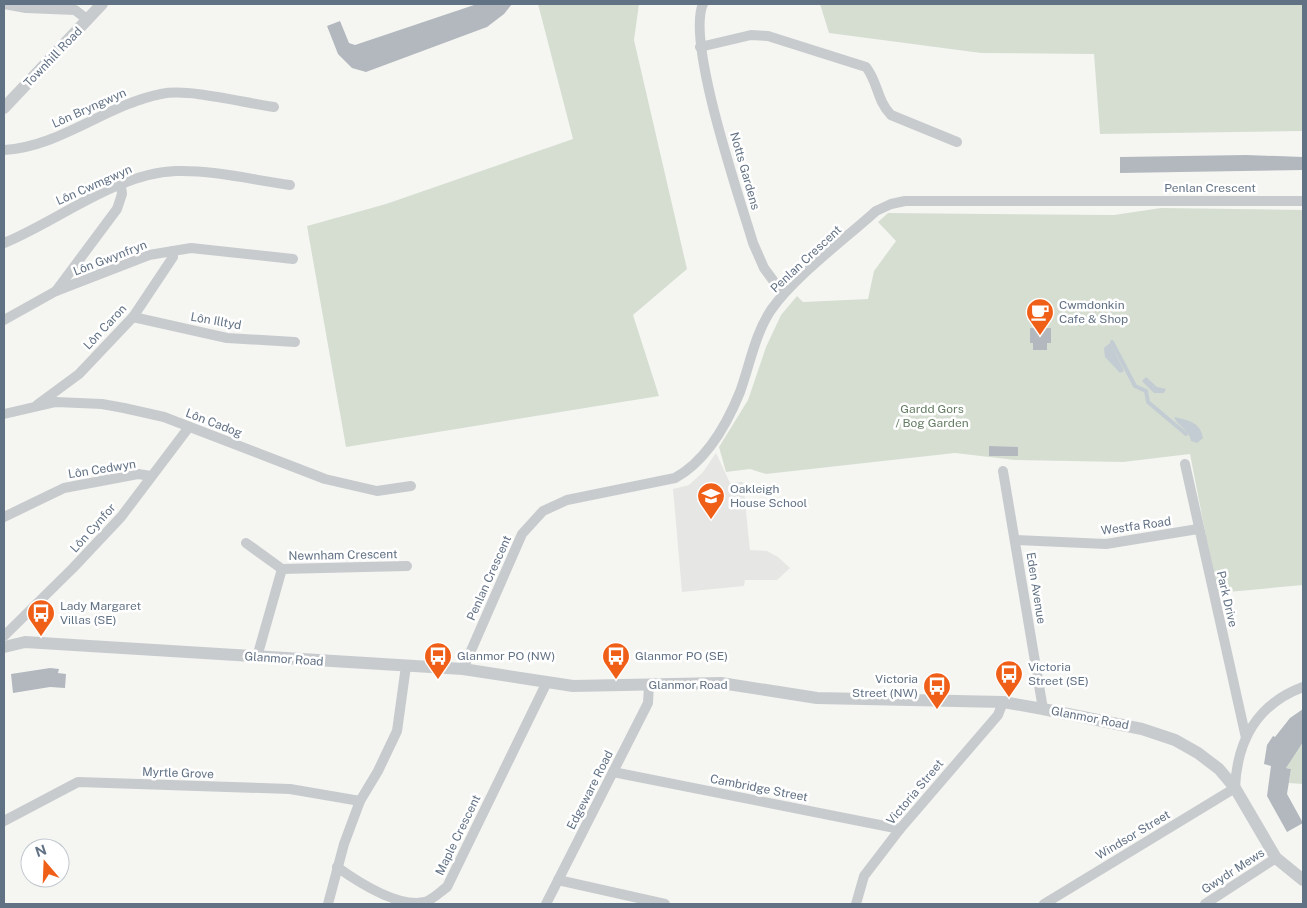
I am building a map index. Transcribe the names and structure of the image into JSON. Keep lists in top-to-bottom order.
{
  "streets": {
    "street": [
      "Townhill Road",
      "Lôn Bryngwyn",
      "Notts Gardens",
      "Lôn Cwmgwyn",
      "Penlan Crescent",
      "Lôn Gwynfryn",
      "Lôn Illtyd",
      "Lôn Caron",
      "Lôn Cadog",
      "Lôn Cedwyn",
      "Westfa Road",
      "Lôn Cynfor",
      "Newnham Crescent",
      "Eden Avenue",
      "Park Drive",
      "Glanmor Road",
      "Myrtle Grove",
      "Cambridge Street",
      "Edgeware Road",
      "Victoria Street",
      "Maple Crescent",
      "Windsor Street",
      "Gwydr Mews"
    ]
  },
  "crossings": [
    ["Notts Gardens", "Penlan Crescent"],
    ["Penlan Crescent", "Glanmor Road"],
    ["Lôn Gwynfryn", "Lôn Caron"],
    ["Lôn Illtyd", "Lôn Caron"],
    ["Lôn Caron", "Lôn Cadog"],
    ["Lôn Cadog", "Lôn Cynfor"],
    ["Lôn Cedwyn", "Lôn Cynfor"],
    ["Westfa Road", "Eden Avenue"],
    ["Westfa Road", "Park Drive"],
    ["Newnham Crescent", "Glanmor Road"],
    ["Eden Avenue", "Glanmor Road"],
    ["Glanmor Road", "Edgeware Road"],
    ["Glanmor Road", "Victoria Street"],
    ["Glanmor Road", "Maple Crescent"],
    ["Glanmor Road", "Windsor Street"],
    ["Glanmor Road", "Gwydr Mews"],
    ["Cambridge Street", "Edgeware Road"],
    ["Cambridge Street", "Victoria Street"]
  ],
  "parks": ["Gardd Gors / Bog Garden"],
  "places": {
    "cafe": ["Cwmdonkin Cafe & Shop"],
    "school or university": ["Oakleigh House School"],
    "bus stop": [
      "Lady Margaret Villas (SE)",
      "Glanmor PO (NW)",
      "Glanmor PO (SE)",
      "Victoria Street (SE)",
      "Victoria Street (NW)"
    ]
  },
  "north": "top"
}
